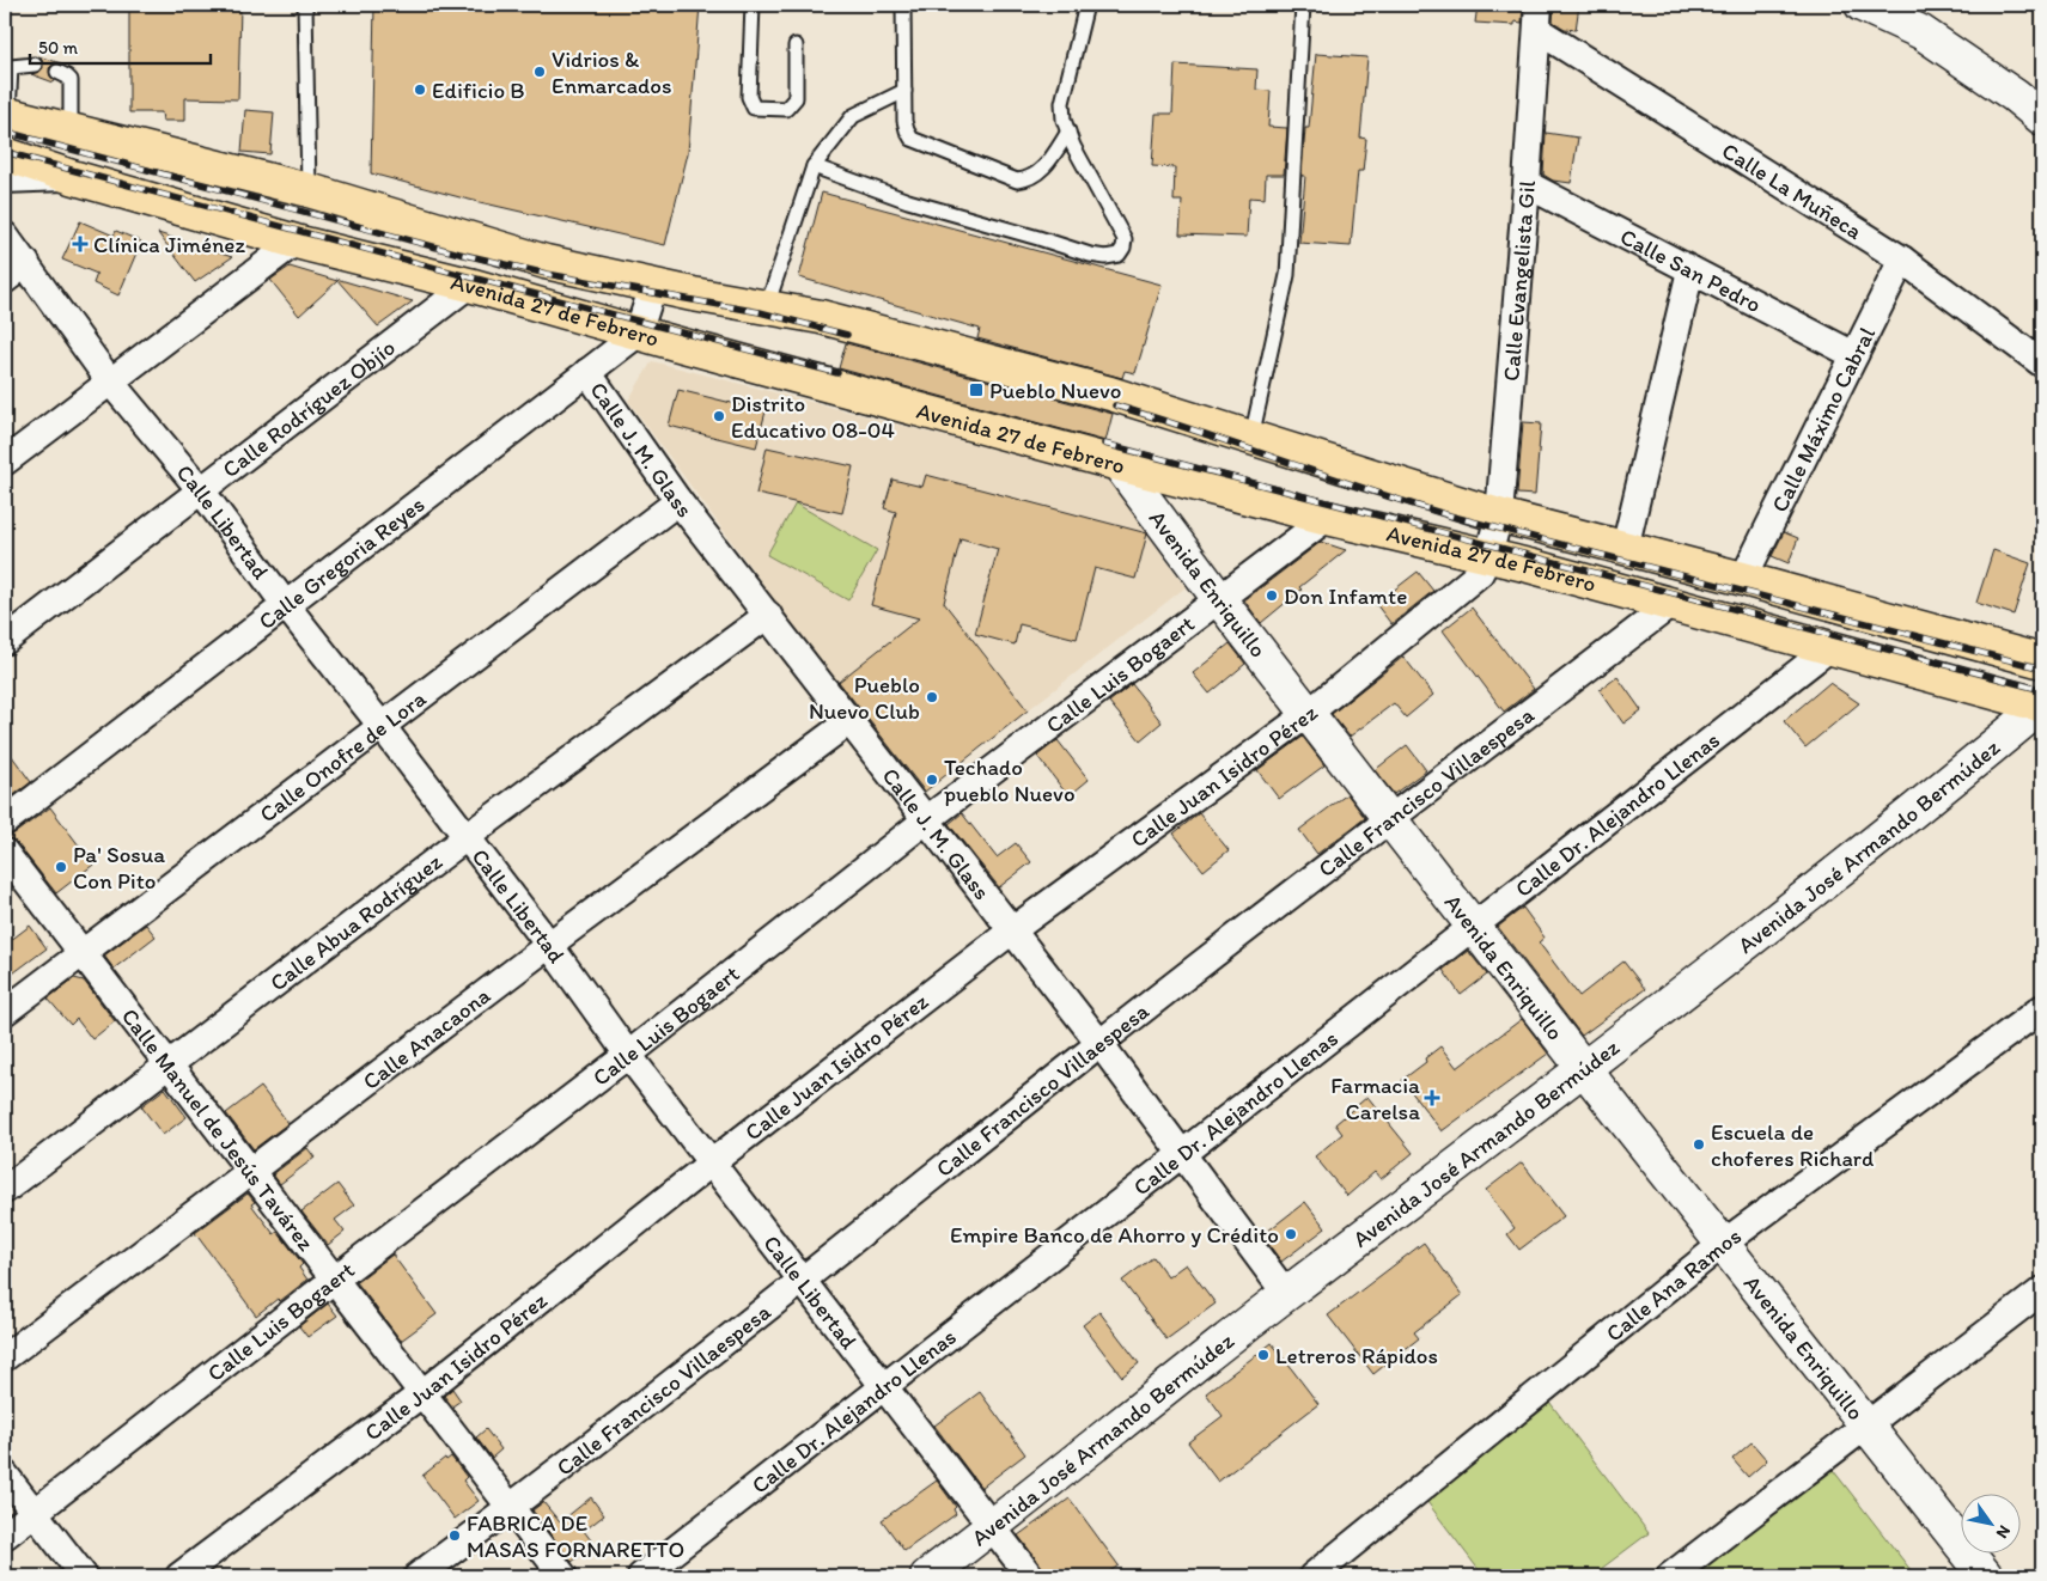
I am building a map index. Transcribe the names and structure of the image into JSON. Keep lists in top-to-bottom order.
{
  "streets": {
    "main road": ["Avenida 27 de Febrero"],
    "street": [
      "Calle La Muñeca",
      "Calle San Pedro",
      "Calle Evangelista Gil",
      "Calle Rodríguez Objío",
      "Calle Máximo Cabral",
      "Calle J. M. Glass",
      "Calle Libertad",
      "Calle Gregoria Reyes",
      "Avenida Enriquillo",
      "Calle Luis Bogaert",
      "Calle Onofre de Lora",
      "Calle Juan Isidro Pérez",
      "Calle Francisco Villaespesa",
      "Calle Dr. Alejandro Llenas",
      "Avenida José Armando Bermúdez",
      "Calle Abua Rodríguez",
      "Calle Anacaona",
      "Calle Manuel de Jesús Tavárez",
      "Calle Ana Ramos"
    ]
  },
  "crossings": [
    ["Calle La Muñeca", "Calle Evangelista Gil"],
    ["Calle La Muñeca", "Calle Máximo Cabral"],
    ["Calle San Pedro", "Calle Evangelista Gil"],
    ["Calle San Pedro", "Calle Máximo Cabral"],
    ["Calle Evangelista Gil", "Avenida 27 de Febrero"],
    ["Calle Evangelista Gil", "Calle Juan Isidro Pérez"],
    ["Avenida 27 de Febrero", "Calle Rodríguez Objío"],
    ["Avenida 27 de Febrero", "Calle Máximo Cabral"],
    ["Avenida 27 de Febrero", "Calle Gregoria Reyes"],
    ["Avenida 27 de Febrero", "Avenida Enriquillo"],
    ["Avenida 27 de Febrero", "Calle Luis Bogaert"],
    ["Avenida 27 de Febrero", "Calle Juan Isidro Pérez"],
    ["Avenida 27 de Febrero", "Calle Francisco Villaespesa"],
    ["Avenida 27 de Febrero", "Calle Dr. Alejandro Llenas"],
    ["Avenida 27 de Febrero", "Avenida José Armando Bermúdez"],
    ["Calle Rodríguez Objío", "Calle Libertad"],
    ["Calle J. M. Glass", "Calle Gregoria Reyes"],
    ["Calle J. M. Glass", "Calle Luis Bogaert"],
    ["Calle J. M. Glass", "Calle Onofre de Lora"],
    ["Calle J. M. Glass", "Calle Juan Isidro Pérez"],
    ["Calle J. M. Glass", "Calle Francisco Villaespesa"],
    ["Calle J. M. Glass", "Calle Dr. Alejandro Llenas"],
    ["Calle J. M. Glass", "Avenida José Armando Bermúdez"],
    ["Calle J. M. Glass", "Calle Abua Rodríguez"],
    ["Calle J. M. Glass", "Calle Anacaona"],
    ["Calle Libertad", "Calle Gregoria Reyes"],
    ["Calle Libertad", "Calle Luis Bogaert"],
    ["Calle Libertad", "Calle Onofre de Lora"],
    ["Calle Libertad", "Calle Juan Isidro Pérez"],
    ["Calle Libertad", "Calle Francisco Villaespesa"],
    ["Calle Libertad", "Calle Dr. Alejandro Llenas"],
    ["Calle Libertad", "Avenida José Armando Bermúdez"],
    ["Calle Libertad", "Calle Abua Rodríguez"],
    ["Calle Libertad", "Calle Anacaona"],
    ["Avenida Enriquillo", "Calle Luis Bogaert"],
    ["Avenida Enriquillo", "Calle Juan Isidro Pérez"],
    ["Avenida Enriquillo", "Calle Francisco Villaespesa"],
    ["Avenida Enriquillo", "Calle Dr. Alejandro Llenas"],
    ["Avenida Enriquillo", "Avenida José Armando Bermúdez"],
    ["Avenida Enriquillo", "Calle Ana Ramos"],
    ["Calle Luis Bogaert", "Calle Manuel de Jesús Tavárez"],
    ["Calle Onofre de Lora", "Calle Manuel de Jesús Tavárez"],
    ["Calle Juan Isidro Pérez", "Calle Manuel de Jesús Tavárez"],
    ["Calle Francisco Villaespesa", "Calle Manuel de Jesús Tavárez"],
    ["Calle Abua Rodríguez", "Calle Manuel de Jesús Tavárez"],
    ["Calle Anacaona", "Calle Manuel de Jesús Tavárez"]
  ],
  "places": {
    "other": [
      "Vidrios & Enmarcados",
      "Edificio B",
      "Distrito Educativo 08-04",
      "Don Infamte",
      "Pueblo Nuevo Club",
      "Techado pueblo Nuevo",
      "Pa' Sosua Con Pito",
      "Escuela de choferes Richard",
      "Empire Banco de Ahorro y Crédito",
      "Letreros Rápidos",
      "FABRICA DE MASAS FORNARETTO"
    ],
    "health": ["Clínica Jiménez", "Farmacia Carelsa"],
    "transit": ["Pueblo Nuevo"]
  },
  "scale_bar": "50 m",
  "north": "bottom right"
}
